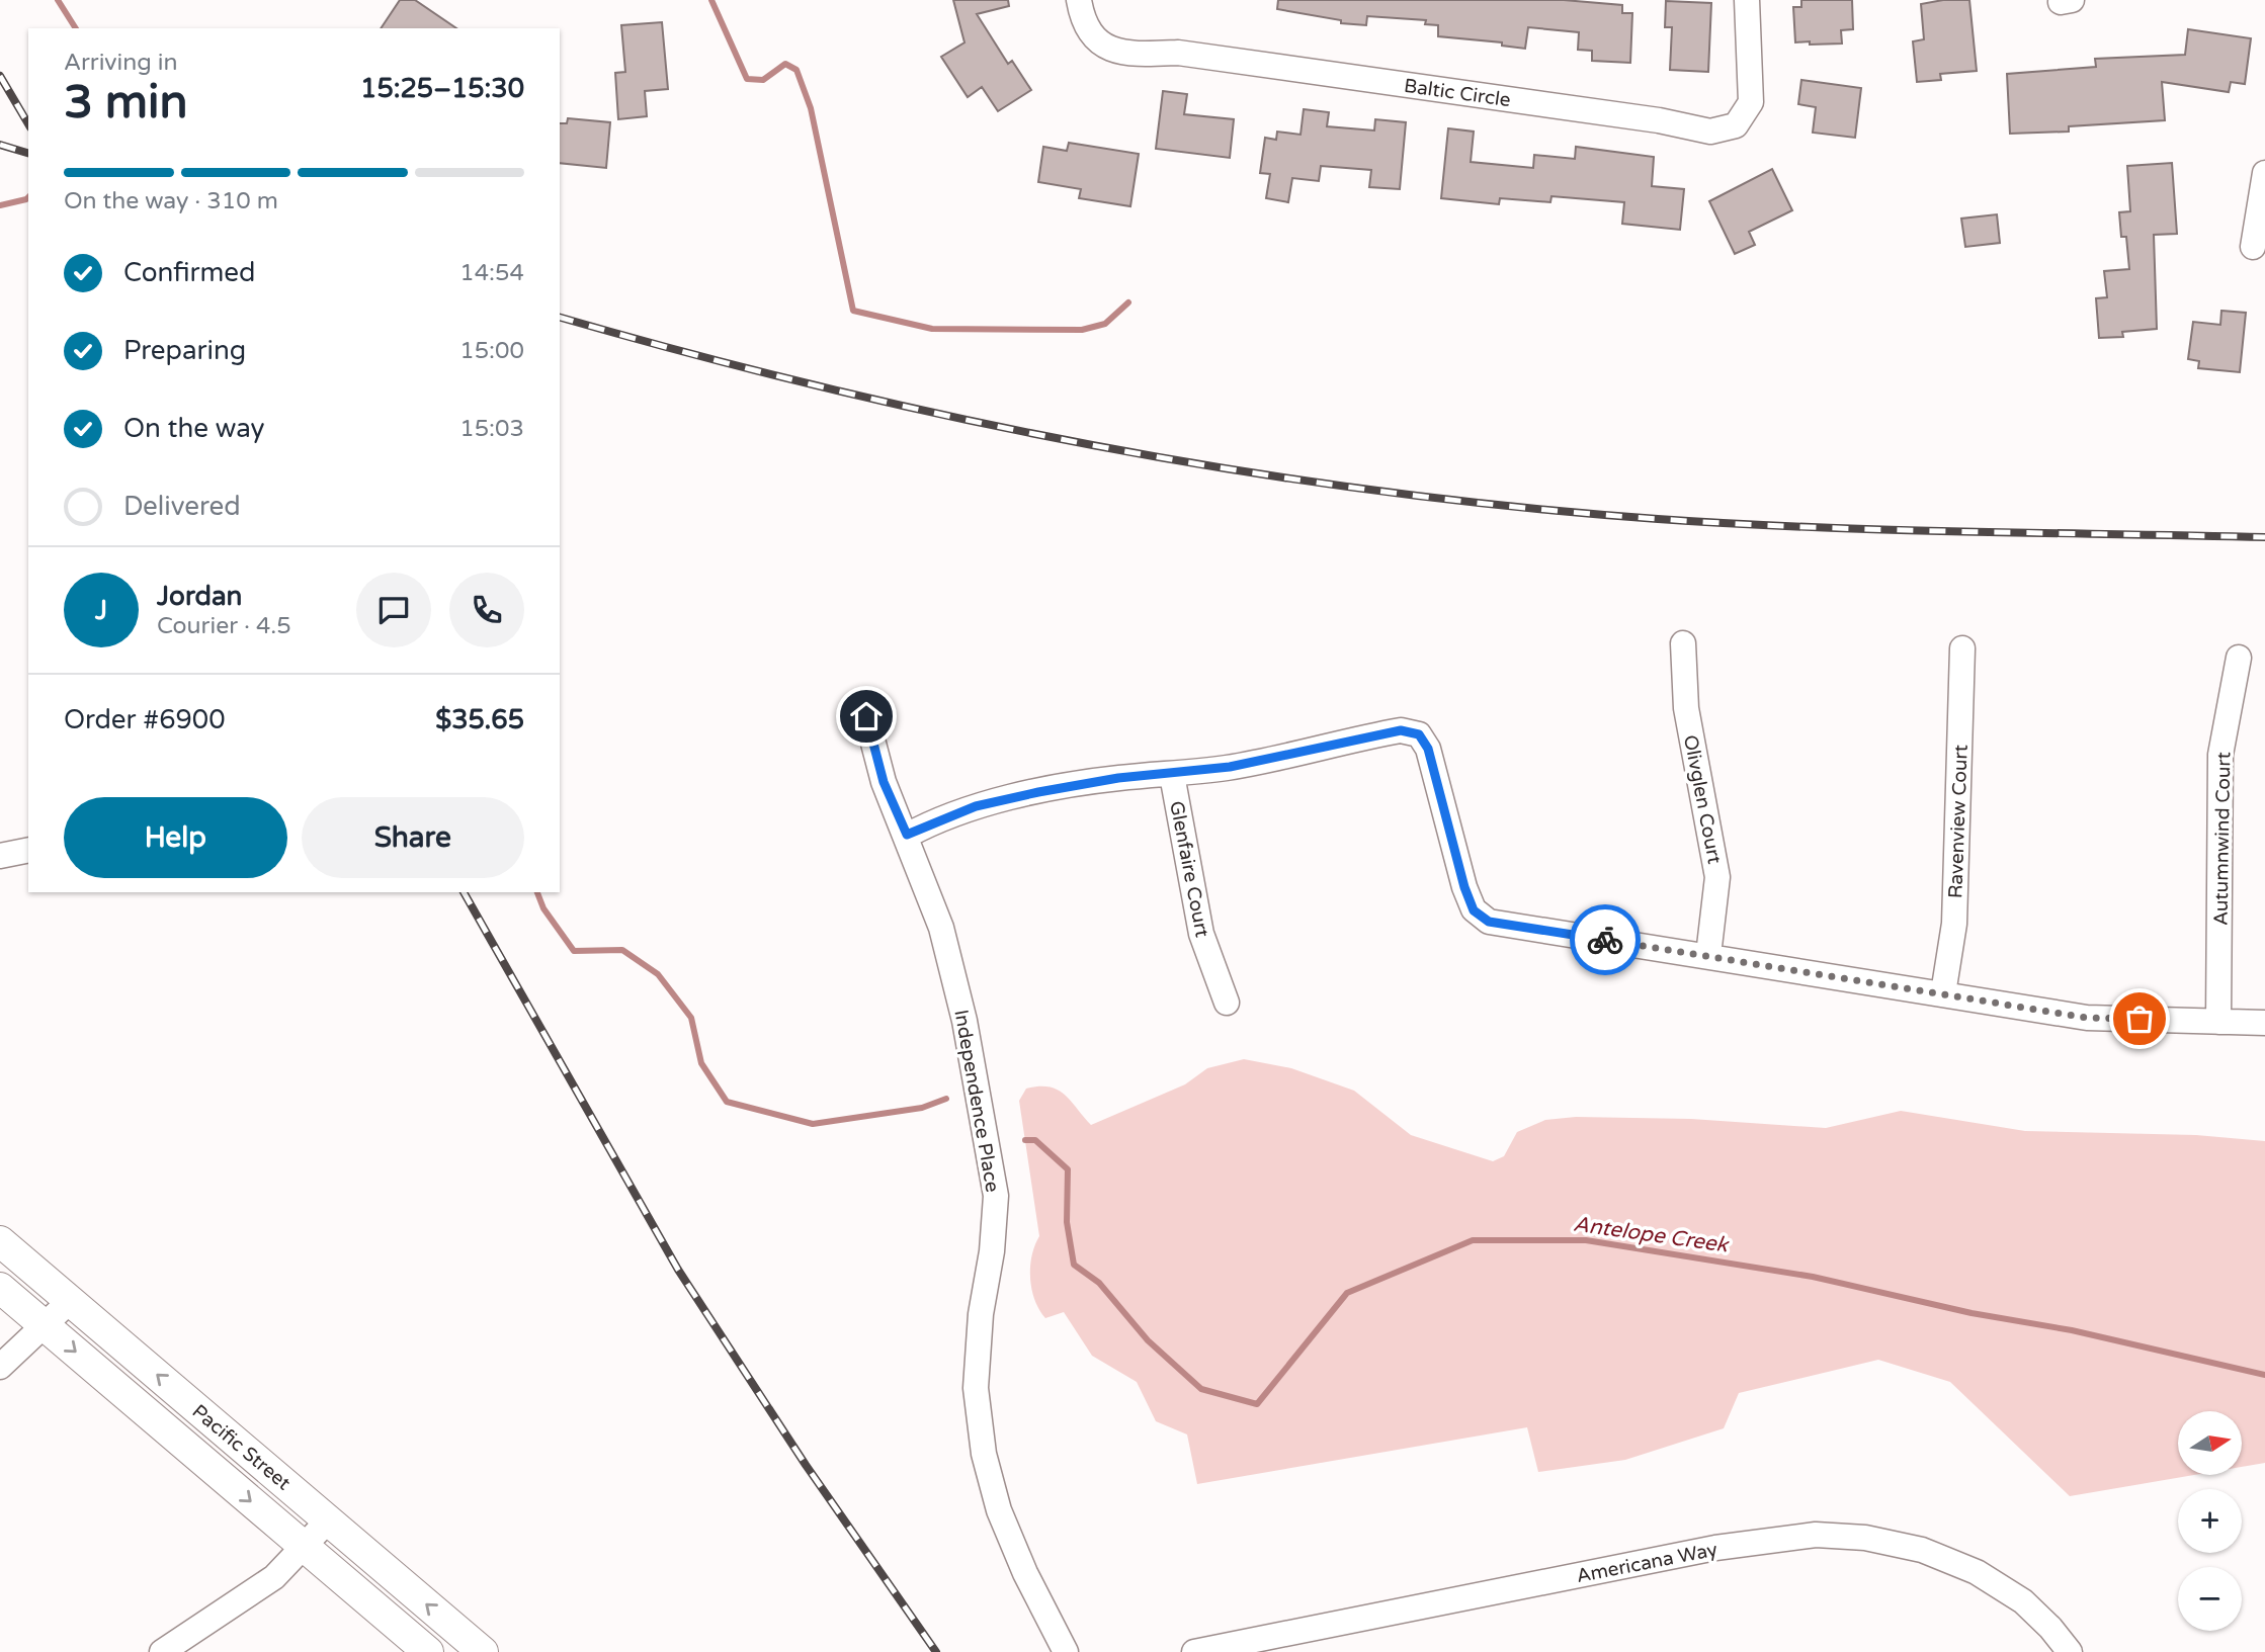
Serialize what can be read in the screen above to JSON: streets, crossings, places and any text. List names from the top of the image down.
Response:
{
  "streets": {
    "main road": ["Pacific Street"],
    "street": [
      "Baltic Circle",
      "Olivglen Court",
      "Ravenview Court",
      "Autumnwind Court",
      "Glenfaire Court",
      "Independence Place",
      "Americana Way"
    ]
  },
  "water": ["Antelope Creek"],
  "north": "right",
  "page": {
    "heading": ["3 min", "Arriving in", "15:25–15:30"],
    "panel": [
      "Jordan",
      "Courier · 4.5",
      "Order #6900",
      "$35.65"
    ],
    "bar": "On the way · 310 m",
    "list": [
      ["Confirmed", "14:54"],
      ["Preparing", "15:00"],
      ["On the way", "15:03"],
      "Delivered"
    ],
    "round": "J",
    "buttons": ["Help", "Share"],
    "map_buttons": ["+", "−"]
  }
}
